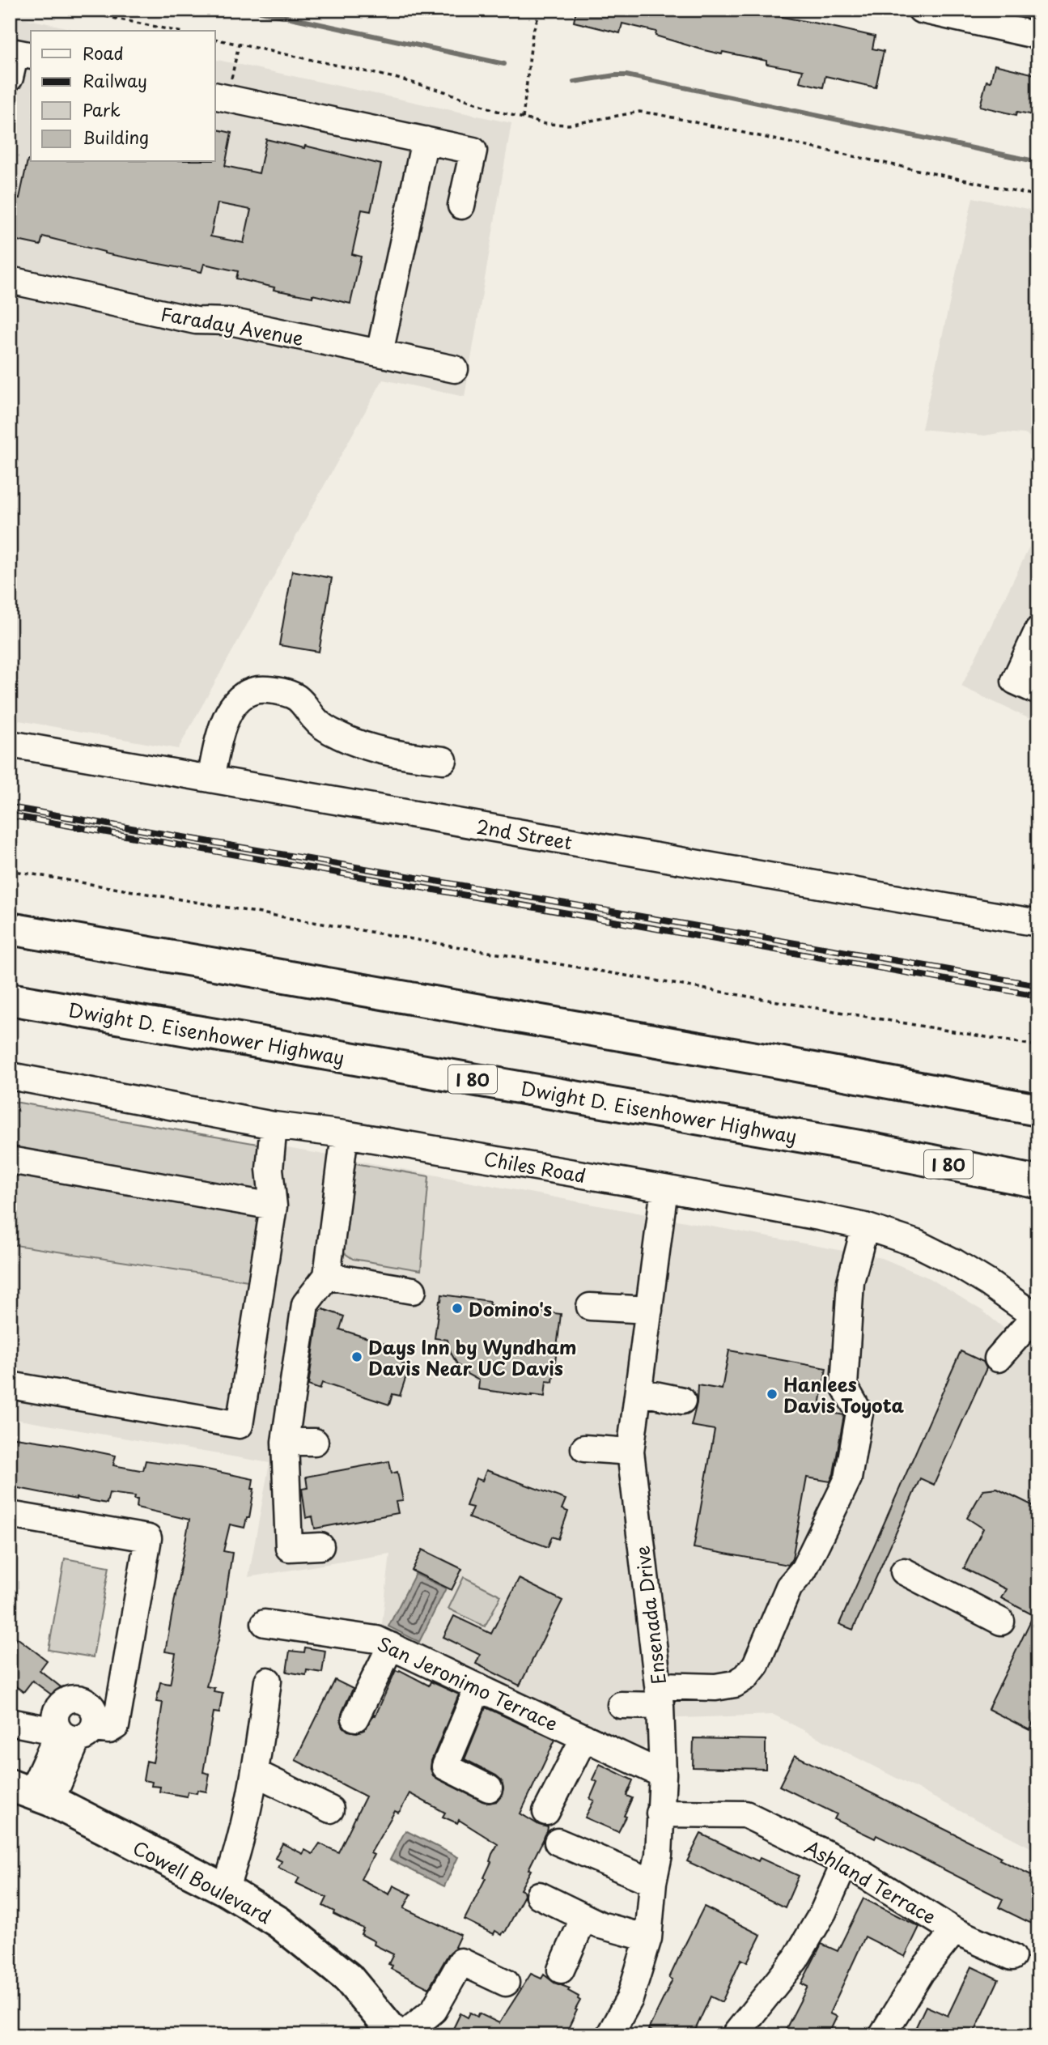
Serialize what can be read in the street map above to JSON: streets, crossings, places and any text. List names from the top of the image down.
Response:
{
  "streets": {
    "main road": ["Dwight D. Eisenhower Highway", "I 80", "Cowell Boulevard"],
    "street": [
      "Faraday Avenue",
      "2nd Street",
      "Chiles Road",
      "Ensenada Drive",
      "San Jeronimo Terrace",
      "Ashland Terrace"
    ]
  },
  "crossings": [
    ["Chiles Road", "Ensenada Drive"],
    ["Ensenada Drive", "San Jeronimo Terrace"],
    ["Ensenada Drive", "Ashland Terrace"]
  ],
  "places": ["Domino's", "Days Inn by Wyndham Davis Near UC Davis", "Hanlees Davis Toyota"],
  "legend": [
    "Road",
    "Railway",
    "Park",
    "Building"
  ]
}
